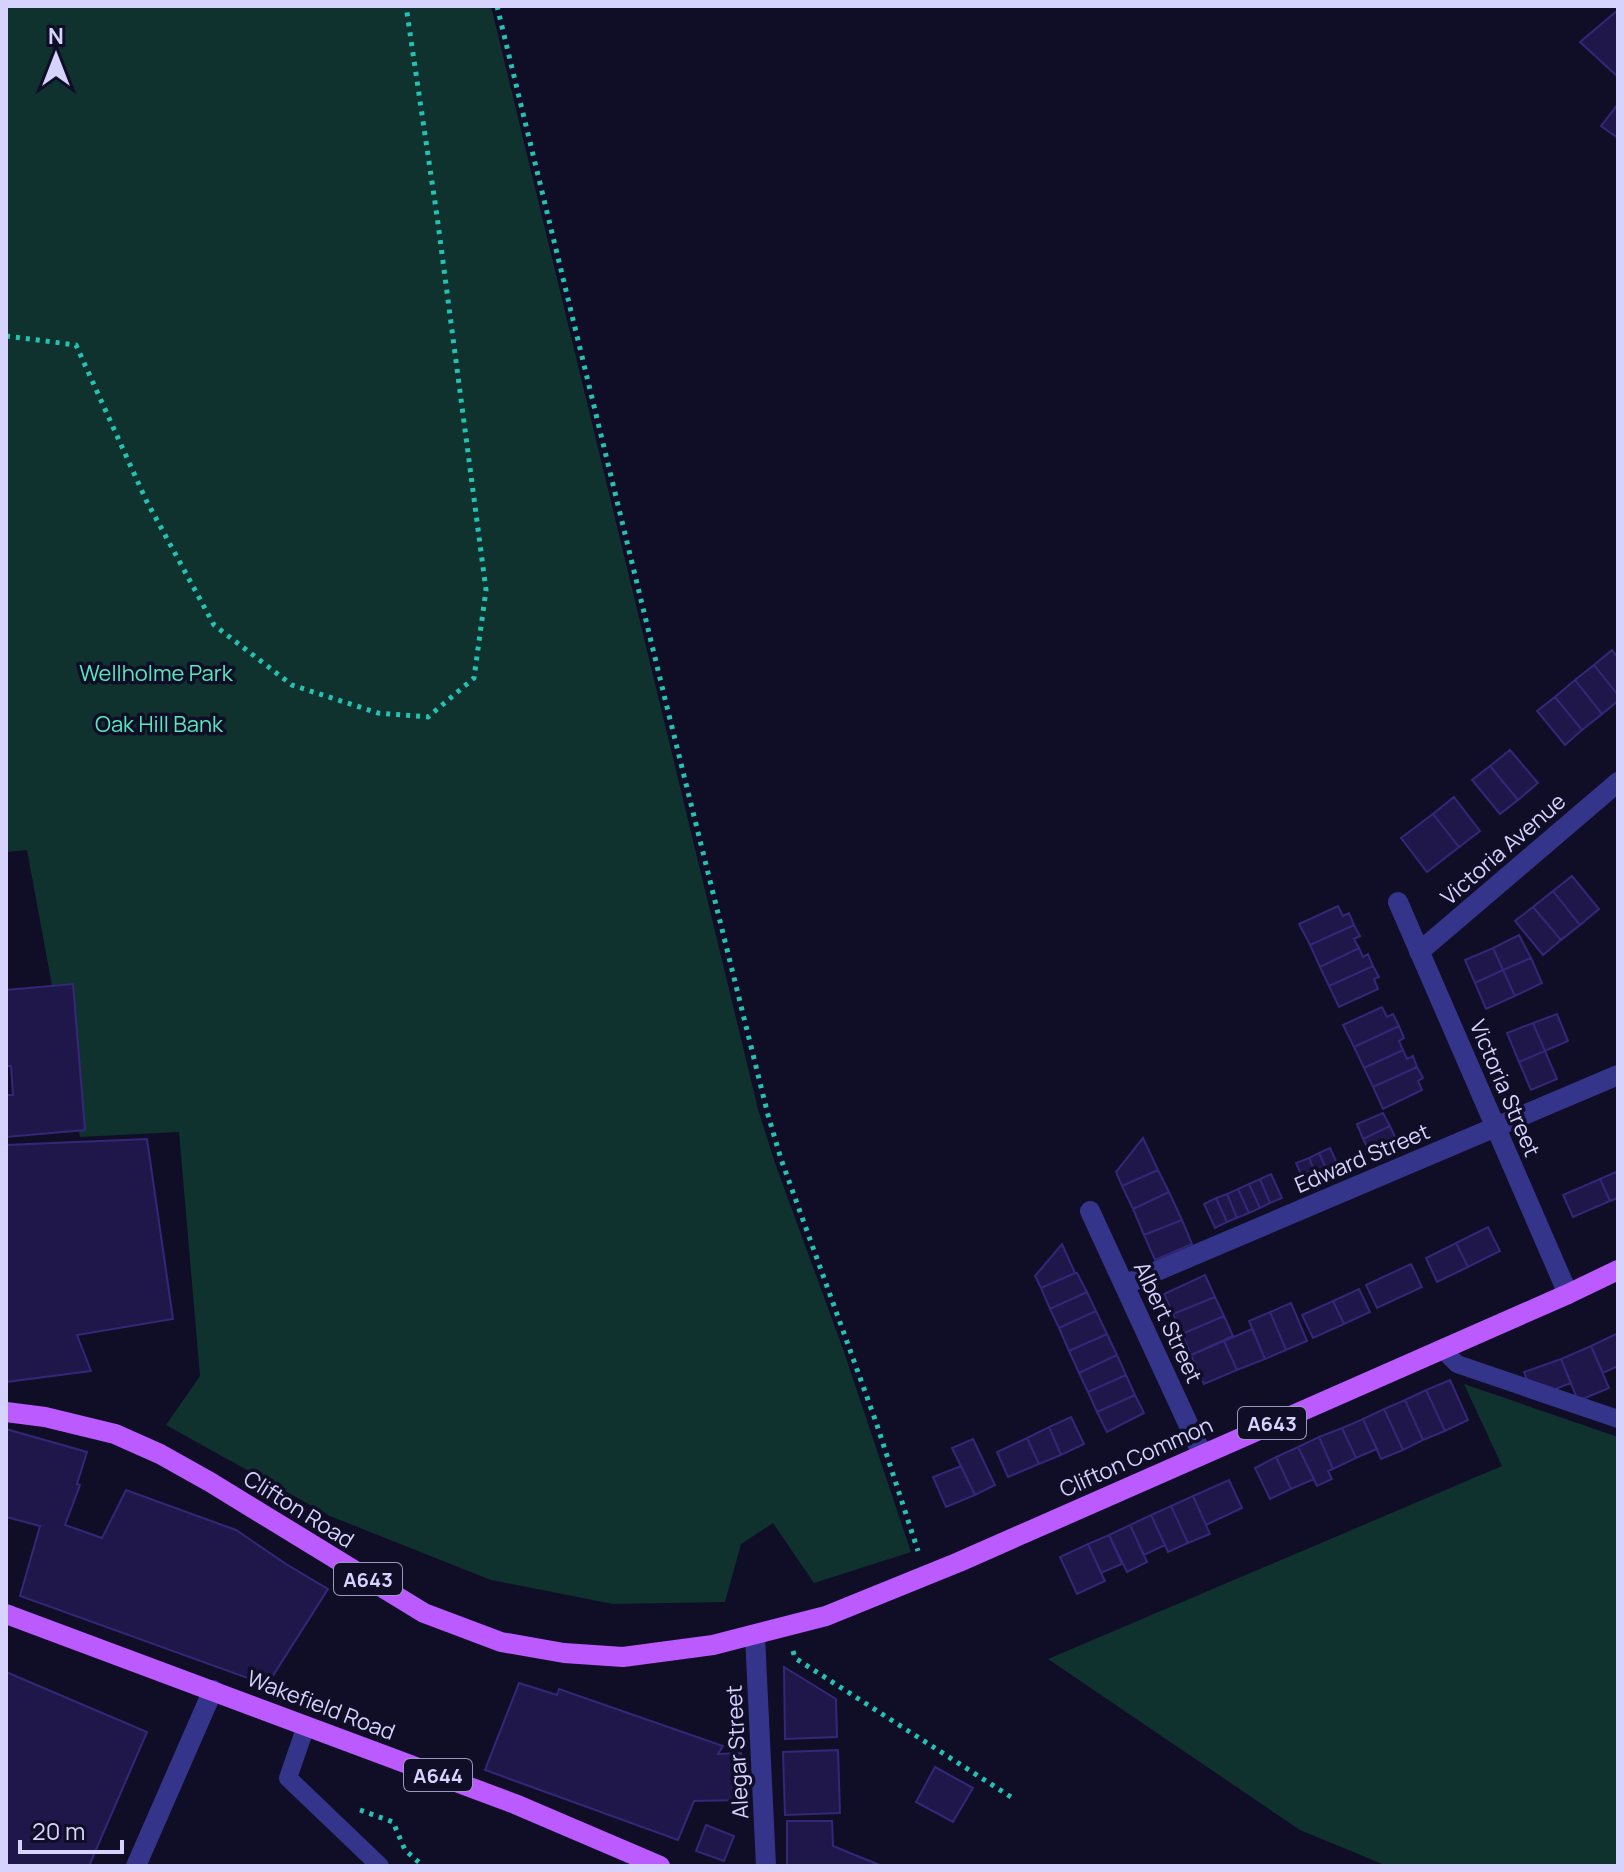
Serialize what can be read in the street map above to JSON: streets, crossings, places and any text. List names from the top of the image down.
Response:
{
  "streets": {
    "main road": [
      "A643",
      "Clifton Common",
      "Clifton Road",
      "Wakefield Road",
      "A644"
    ],
    "street": [
      "Victoria Avenue",
      "Victoria Street",
      "Edward Street",
      "Albert Street",
      "Alegar Street"
    ]
  },
  "crossings": [
    ["Victoria Avenue", "Victoria Street"],
    ["Victoria Street", "Edward Street"],
    ["Victoria Street", "Clifton Common"],
    ["Edward Street", "Albert Street"],
    ["Albert Street", "Clifton Common"],
    ["Clifton Common", "Clifton Road"],
    ["Clifton Common", "Alegar Street"],
    ["Clifton Road", "Alegar Street"]
  ],
  "parks": ["Wellholme Park", "Oak Hill Bank"],
  "scale_bar": "20 m",
  "north": "top"
}
